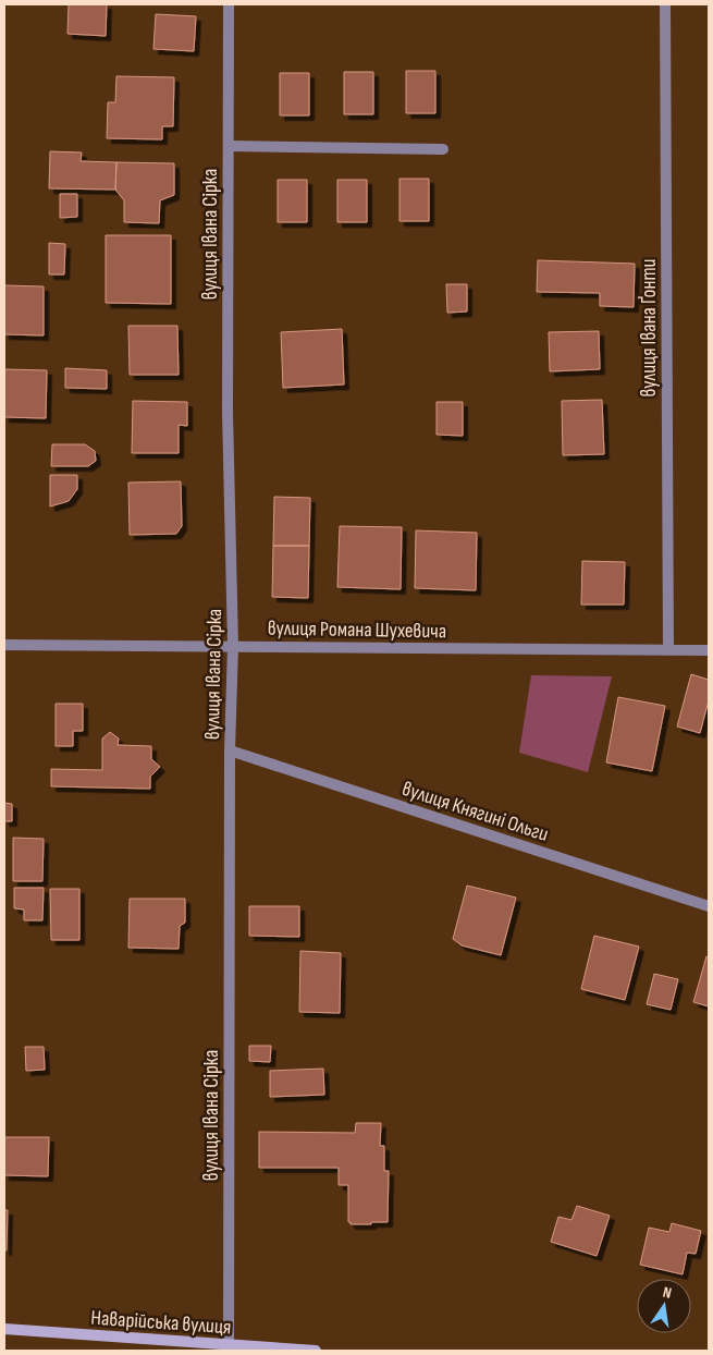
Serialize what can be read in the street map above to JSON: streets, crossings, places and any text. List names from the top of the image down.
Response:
{
  "streets": {
    "street": [
      "вулиця Івана Сірка",
      "вулиця Івана Ґонти",
      "вулиця Романа Шухевича",
      "вулиця Княгині Ольги",
      "Наварійська вулиця"
    ]
  },
  "crossings": [
    ["вулиця Івана Сірка", "вулиця Романа Шухевича"],
    ["вулиця Івана Сірка", "вулиця Княгині Ольги"],
    ["вулиця Івана Сірка", "Наварійська вулиця"],
    ["вулиця Івана Ґонти", "вулиця Романа Шухевича"]
  ],
  "north": "top"
}
